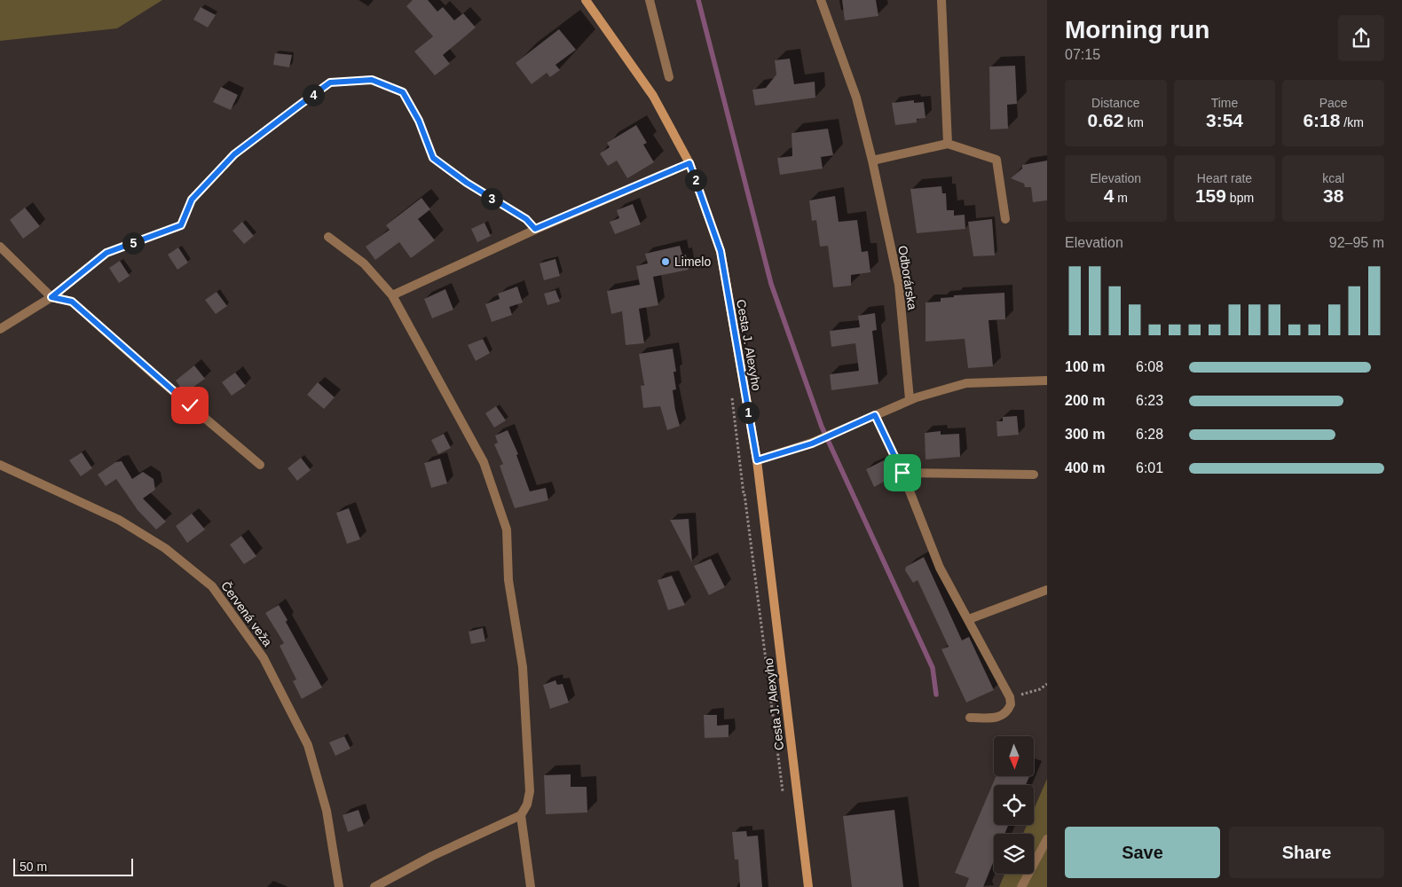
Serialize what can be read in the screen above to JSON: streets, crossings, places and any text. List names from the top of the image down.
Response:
{
  "streets": {
    "main road": ["Cesta J. Alexyho"],
    "lane": ["Odborárska", "Červená veža"]
  },
  "places": ["Limelo"],
  "scale_bar": "50 m",
  "north": "bottom",
  "page": {
    "heading": ["Morning run", "07:15"],
    "stats": [
      ["Distance", "0.62 km"],
      ["Time", "3:54"],
      ["Pace", "6:18 /km"],
      ["Elevation", "4 m"],
      ["Heart rate", "159 bpm"],
      ["kcal", "38"]
    ],
    "pins": [
      "4",
      "2",
      "3",
      "5",
      "1"
    ],
    "chart": ["Elevation", "92–95 m"],
    "list": [
      {
        "name": "100 m",
        "note": "6:08"
      },
      {
        "name": "200 m",
        "note": "6:23"
      },
      {
        "name": "300 m",
        "note": "6:28"
      },
      {
        "name": "400 m",
        "note": "6:01"
      }
    ],
    "buttons": ["Save", "Share"],
    "scale": "50 m"
  }
}
